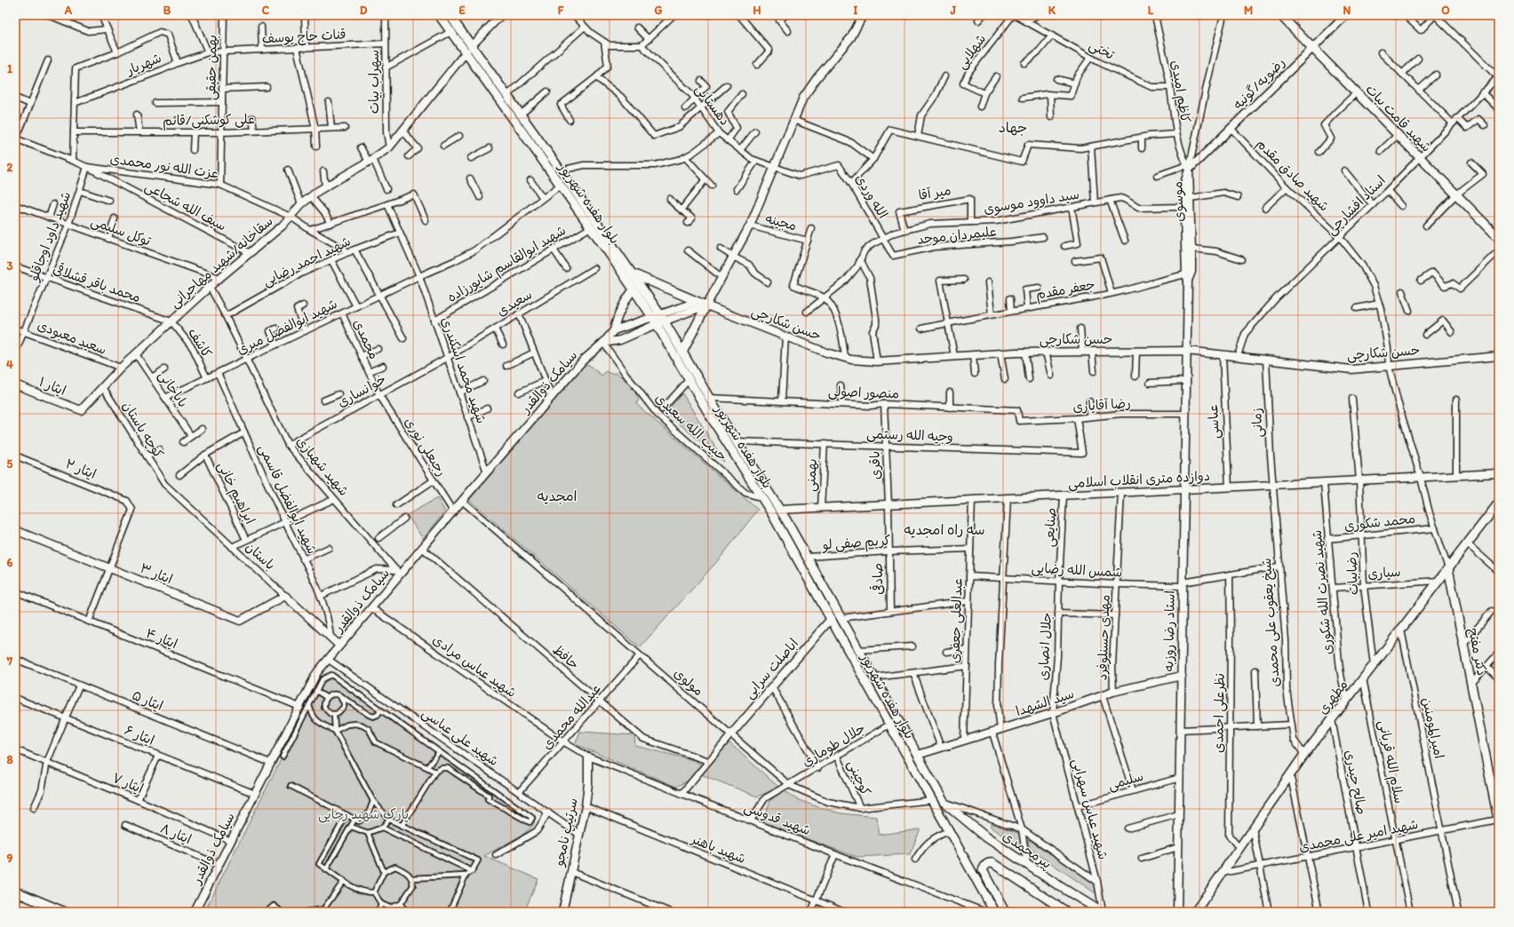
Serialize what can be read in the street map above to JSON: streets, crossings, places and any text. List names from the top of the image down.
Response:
{
  "streets": {
    "main road": [
      "شهید قامت بیات",
      "بلوار هفده شهریور",
      "دکتر مفتح",
      "مطهری",
      "پیرمحمدی"
    ],
    "street": [
      "قنات حاج یوسف",
      "تختی",
      "شهلایی",
      "شهریار",
      "بهمن حقیقی",
      "سهراب بیات",
      "رضویه/گونیه",
      "کاظم امیدی",
      "دهستانی",
      "علی کوشکنی/قائم",
      "عزت الله نور محمدی",
      "شهید صادق مقدم",
      "میر آقا",
      "الله وردی",
      "سید داوود موسوی",
      "موسوی",
      "استاد افشارچی",
      "سیف الله شجاعی",
      "مجینه",
      "توکل سلیمی",
      "علیمردان موحد",
      "شهید داود اوجاقلو",
      "شهید احمد رضایی",
      "سقاخانه/شهید مهاجرانی",
      "شهید ابوالقاسم شاپورزاده",
      "محمد باقر قشلاقی",
      "جعفر مقدم",
      "سعیدی",
      "حسن شکارچی",
      "شهید ابوالفضل میری",
      "سعید معبودی",
      "محمدی",
      "کاشف",
      "شهید محمد اسکندری",
      "سیامک ذوالقدر",
      "ایثار ۱",
      "باباخانی",
      "خوانساری",
      "منصور اصولی",
      "رضا آقایاری",
      "عباسی",
      "زمانی",
      "حبیب الله سعیدی",
      "کوچه باستان",
      "وجیه الله رستمی",
      "رجبعلی نوری",
      "باقری",
      "شهید شهبازی",
      "ایثار ۲",
      "بهمنی",
      "دوازده متری انقلاب اسلامی",
      "ابراهیم خانی",
      "شهید ابوالفضل قاسمی",
      "محمد شکوری",
      "صنایعی",
      "کریم صفی لو",
      "باستان",
      "شمس الله رضایی",
      "سیاری",
      "ایثار ۳",
      "رضابیات",
      "صادقی",
      "شهید نصرت الله شکوری",
      "عبدالعلی جعفری",
      "شیخ یعقوب علی محمدی",
      "استاد رضا روزبه",
      "مهدی حسنلوفرد",
      "ایثار ۴",
      "جلال انصاری",
      "حافظ",
      "شهید عباس مرادی",
      "اباصلت سرابی",
      "مولوی",
      "ایثار ۵",
      "سید الشهدا",
      "نظرعلی احمدی",
      "عبدالله محمدی",
      "امیرالمومنین",
      "ایثار ۶",
      "شهید علی عباسی",
      "جلال طوماری",
      "سلام الله قربانی",
      "کوچینی",
      "سلیمی",
      "صالح حیدری",
      "ایثار ۷",
      "شهید عباس سهرابی",
      "شهید قدوسی",
      "سرتیپ نامجو",
      "ایثار ۸",
      "شهید امیر علی محمدی",
      "شهید باهنر"
    ]
  },
  "crossings": [
    ["قنات حاج یوسف", "شهریار"],
    ["قنات حاج یوسف", "بهمن حقیقی"],
    ["قنات حاج یوسف", "سهراب بیات"],
    ["تختی", "شهلایی"],
    ["تختی", "کاظم امیدی"],
    ["شهریار", "بهمن حقیقی"],
    ["بهمن حقیقی", "علی کوشکنی/قائم"],
    ["بهمن حقیقی", "عزت الله نور محمدی"],
    ["سهراب بیات", "سقاخانه/شهید مهاجرانی"],
    ["رضویه/گونیه", "کاظم امیدی"],
    ["رضویه/گونیه", "شهید قامت بیات"],
    ["رضویه/گونیه", "شهید صادق مقدم"],
    ["رضویه/گونیه", "موسوی"],
    ["کاظم امیدی", "موسوی"],
    ["دهستانی", "الله وردی"],
    ["شهید قامت بیات", "استاد افشارچی"],
    ["عزت الله نور محمدی", "سیف الله شجاعی"],
    ["عزت الله نور محمدی", "شهید داود اوجاقلو"],
    ["عزت الله نور محمدی", "شهید احمد رضایی"],
    ["عزت الله نور محمدی", "سقاخانه/شهید مهاجرانی"],
    ["شهید صادق مقدم", "استاد افشارچی"],
    ["شهید صادق مقدم", "حسن شکارچی"],
    ["شهید صادق مقدم", "دوازده متری انقلاب اسلامی"],
    ["شهید صادق مقدم", "محمد شکوری"],
    ["شهید صادق مقدم", "دکتر مفتح"],
    ["شهید صادق مقدم", "مطهری"],
    ["میر آقا", "سید داوود موسوی"],
    ["الله وردی", "سید داوود موسوی"],
    ["الله وردی", "علیمردان موحد"],
    ["سید داوود موسوی", "موسوی"],
    ["سید داوود موسوی", "علیمردان موحد"],
    ["موسوی", "جعفر مقدم"],
    ["موسوی", "حسن شکارچی"],
    ["موسوی", "استاد رضا روزبه"],
    ["بلوار هفده شهریور", "سقاخانه/شهید مهاجرانی"],
    ["بلوار هفده شهریور", "شهید ابوالقاسم شاپورزاده"],
    ["بلوار هفده شهریور", "شهید ابوالفضل میری"],
    ["بلوار هفده شهریور", "منصور اصولی"],
    ["بلوار هفده شهریور", "حبیب الله سعیدی"],
    ["بلوار هفده شهریور", "وجیه الله رستمی"],
    ["بلوار هفده شهریور", "دوازده متری انقلاب اسلامی"],
    ["بلوار هفده شهریور", "کریم صفی لو"],
    ["بلوار هفده شهریور", "اباصلت سرابی"],
    ["بلوار هفده شهریور", "مولوی"],
    ["بلوار هفده شهریور", "سید الشهدا"],
    ["بلوار هفده شهریور", "جلال طوماری"],
    ["بلوار هفده شهریور", "پیرمحمدی"],
    ["استاد افشارچی", "حسن شکارچی"],
    ["سیف الله شجاعی", "شهید داود اوجاقلو"],
    ["سیف الله شجاعی", "سقاخانه/شهید مهاجرانی"],
    ["توکل سلیمی", "شهید داود اوجاقلو"],
    ["توکل سلیمی", "سقاخانه/شهید مهاجرانی"],
    ["شهید داود اوجاقلو", "محمد باقر قشلاقی"],
    ["شهید داود اوجاقلو", "سعید معبودی"],
    ["شهید احمد رضایی", "شهید محمد اسکندری"],
    ["شهید احمد رضایی", "شهید شهبازی"],
    ["سقاخانه/شهید مهاجرانی", "محمد باقر قشلاقی"],
    ["سقاخانه/شهید مهاجرانی", "سعید معبودی"],
    ["سقاخانه/شهید مهاجرانی", "کاشف"],
    ["سقاخانه/شهید مهاجرانی", "ایثار ۱"],
    ["سقاخانه/شهید مهاجرانی", "باباخانی"],
    ["سقاخانه/شهید مهاجرانی", "کوچه باستان"],
    ["سقاخانه/شهید مهاجرانی", "شهید شهبازی"],
    ["شهید ابوالقاسم شاپورزاده", "شهید محمد اسکندری"],
    ["محمد باقر قشلاقی", "کاشف"],
    ["سعیدی", "شهید محمد اسکندری"],
    ["سعیدی", "خوانساری"],
    ["حسن شکارچی", "عباسی"],
    ["حسن شکارچی", "زمانی"],
    ["حسن شکارچی", "استاد رضا روزبه"],
    ["شهید ابوالفضل میری", "محمدی"],
    ["شهید ابوالفضل میری", "کاشف"],
    ["شهید ابوالفضل میری", "شهید محمد اسکندری"],
    ["شهید ابوالفضل میری", "باباخانی"],
    ["شهید ابوالفضل میری", "شهید شهبازی"],
    ["شهید ابوالفضل میری", "شهید ابوالفضل قاسمی"],
    ["محمدی", "خوانساری"],
    ["محمدی", "رجبعلی نوری"],
    ["شهید محمد اسکندری", "سیامک ذوالقدر"],
    ["شهید محمد اسکندری", "خوانساری"],
    ["سیامک ذوالقدر", "حبیب الله سعیدی"],
    ["سیامک ذوالقدر", "رجبعلی نوری"],
    ["سیامک ذوالقدر", "شهید شهبازی"],
    ["سیامک ذوالقدر", "باستان"],
    ["سیامک ذوالقدر", "ایثار ۴"],
    ["سیامک ذوالقدر", "حافظ"],
    ["سیامک ذوالقدر", "شهید عباس مرادی"],
    ["سیامک ذوالقدر", "مولوی"],
    ["سیامک ذوالقدر", "ایثار ۵"],
    ["سیامک ذوالقدر", "ایثار ۶"],
    ["سیامک ذوالقدر", "شهید علی عباسی"],
    ["سیامک ذوالقدر", "ایثار ۷"],
    ["سیامک ذوالقدر", "ایثار ۸"],
    ["خوانساری", "رجبعلی نوری"],
    ["خوانساری", "شهید شهبازی"],
    ["منصور اصولی", "رضا آقایاری"],
    ["منصور اصولی", "باقری"],
    ["رضا آقایاری", "وجیه الله رستمی"],
    ["رضا آقایاری", "استاد رضا روزبه"],
    ["عباسی", "دوازده متری انقلاب اسلامی"],
    ["زمانی", "دوازده متری انقلاب اسلامی"],
    ["زمانی", "شیخ یعقوب علی محمدی"],
    ["کوچه باستان", "باستان"],
    ["وجیه الله رستمی", "باقری"],
    ["وجیه الله رستمی", "بهمنی"],
    ["باقری", "دوازده متری انقلاب اسلامی"],
    ["باقری", "صادقی"],
    ["ایثار ۲", "ایثار ۳"],
    ["بهمنی", "دوازده متری انقلاب اسلامی"],
    ["دوازده متری انقلاب اسلامی", "صنایعی"],
    ["دوازده متری انقلاب اسلامی", "رضابیات"],
    ["دوازده متری انقلاب اسلامی", "صادقی"],
    ["دوازده متری انقلاب اسلامی", "شهید نصرت الله شکوری"],
    ["دوازده متری انقلاب اسلامی", "عبدالعلی جعفری"],
    ["دوازده متری انقلاب اسلامی", "شیخ یعقوب علی محمدی"],
    ["دوازده متری انقلاب اسلامی", "استاد رضا روزبه"],
    ["دوازده متری انقلاب اسلامی", "مهدی حسنلوفرد"],
    ["شهید ابوالفضل قاسمی", "باستان"],
    ["محمد شکوری", "رضابیات"],
    ["محمد شکوری", "شهید نصرت الله شکوری"],
    ["صنایعی", "شمس الله رضایی"],
    ["صنایعی", "جلال انصاری"],
    ["کریم صفی لو", "صادقی"],
    ["کریم صفی لو", "عبدالعلی جعفری"],
    ["باستان", "ایثار ۳"],
    ["شمس الله رضایی", "عبدالعلی جعفری"],
    ["شمس الله رضایی", "شیخ یعقوب علی محمدی"],
    ["شمس الله رضایی", "استاد رضا روزبه"],
    ["شمس الله رضایی", "مهدی حسنلوفرد"],
    ["شمس الله رضایی", "جلال انصاری"],
    ["شمس الله رضایی", "نظرعلی احمدی"],
    ["سیاری", "رضابیات"],
    ["سیاری", "شهید نصرت الله شکوری"],
    ["سیاری", "مطهری"],
    ["رضابیات", "مطهری"],
    ["شهید نصرت الله شکوری", "مطهری"],
    ["عبدالعلی جعفری", "سید الشهدا"],
    ["شیخ یعقوب علی محمدی", "مطهری"],
    ["استاد رضا روزبه", "سید الشهدا"],
    ["استاد رضا روزبه", "سلیمی"],
    ["مهدی حسنلوفرد", "سید الشهدا"],
    ["جلال انصاری", "سید الشهدا"],
    ["جلال انصاری", "شهید عباس سهرابی"],
    ["دکتر مفتح", "مطهری"],
    ["دکتر مفتح", "شهید امیر علی محمدی"],
    ["حافظ", "عبدالله محمدی"],
    ["شهید عباس مرادی", "عبدالله محمدی"],
    ["شهید عباس مرادی", "شهید قدوسی"],
    ["اباصلت سرابی", "مولوی"],
    ["مولوی", "عبدالله محمدی"],
    ["مولوی", "جلال طوماری"],
    ["مولوی", "کوچینی"],
    ["مطهری", "نظرعلی احمدی"],
    ["مطهری", "امیرالمومنین"],
    ["مطهری", "سلام الله قربانی"],
    ["مطهری", "صالح حیدری"],
    ["مطهری", "شهید امیر علی محمدی"],
    ["سید الشهدا", "شهید عباس سهرابی"],
    ["عبدالله محمدی", "شهید علی عباسی"],
    ["عبدالله محمدی", "شهید قدوسی"],
    ["امیرالمومنین", "شهید امیر علی محمدی"],
    ["شهید علی عباسی", "سرتیپ نامجو"],
    ["جلال طوماری", "کوچینی"],
    ["جلال طوماری", "شهید قدوسی"],
    ["سلام الله قربانی", "شهید امیر علی محمدی"],
    ["سلیمی", "شهید عباس سهرابی"],
    ["صالح حیدری", "شهید امیر علی محمدی"],
    ["شهید عباس سهرابی", "پیرمحمدی"],
    ["شهید قدوسی", "سرتیپ نامجو"],
    ["سرتیپ نامجو", "شهید باهنر"]
  ],
  "districts": ["جهاد", "امجدیه", "سه راه امجدیه"],
  "parks": ["پارک شهید رجایی"],
  "grid": {
    "columns": [
      "A",
      "B",
      "C",
      "D",
      "E",
      "F",
      "G",
      "H",
      "I",
      "J",
      "K",
      "L",
      "M",
      "N",
      "O"
    ],
    "rows": [
      "1",
      "2",
      "3",
      "4",
      "5",
      "6",
      "7",
      "8",
      "9"
    ]
  }
}
